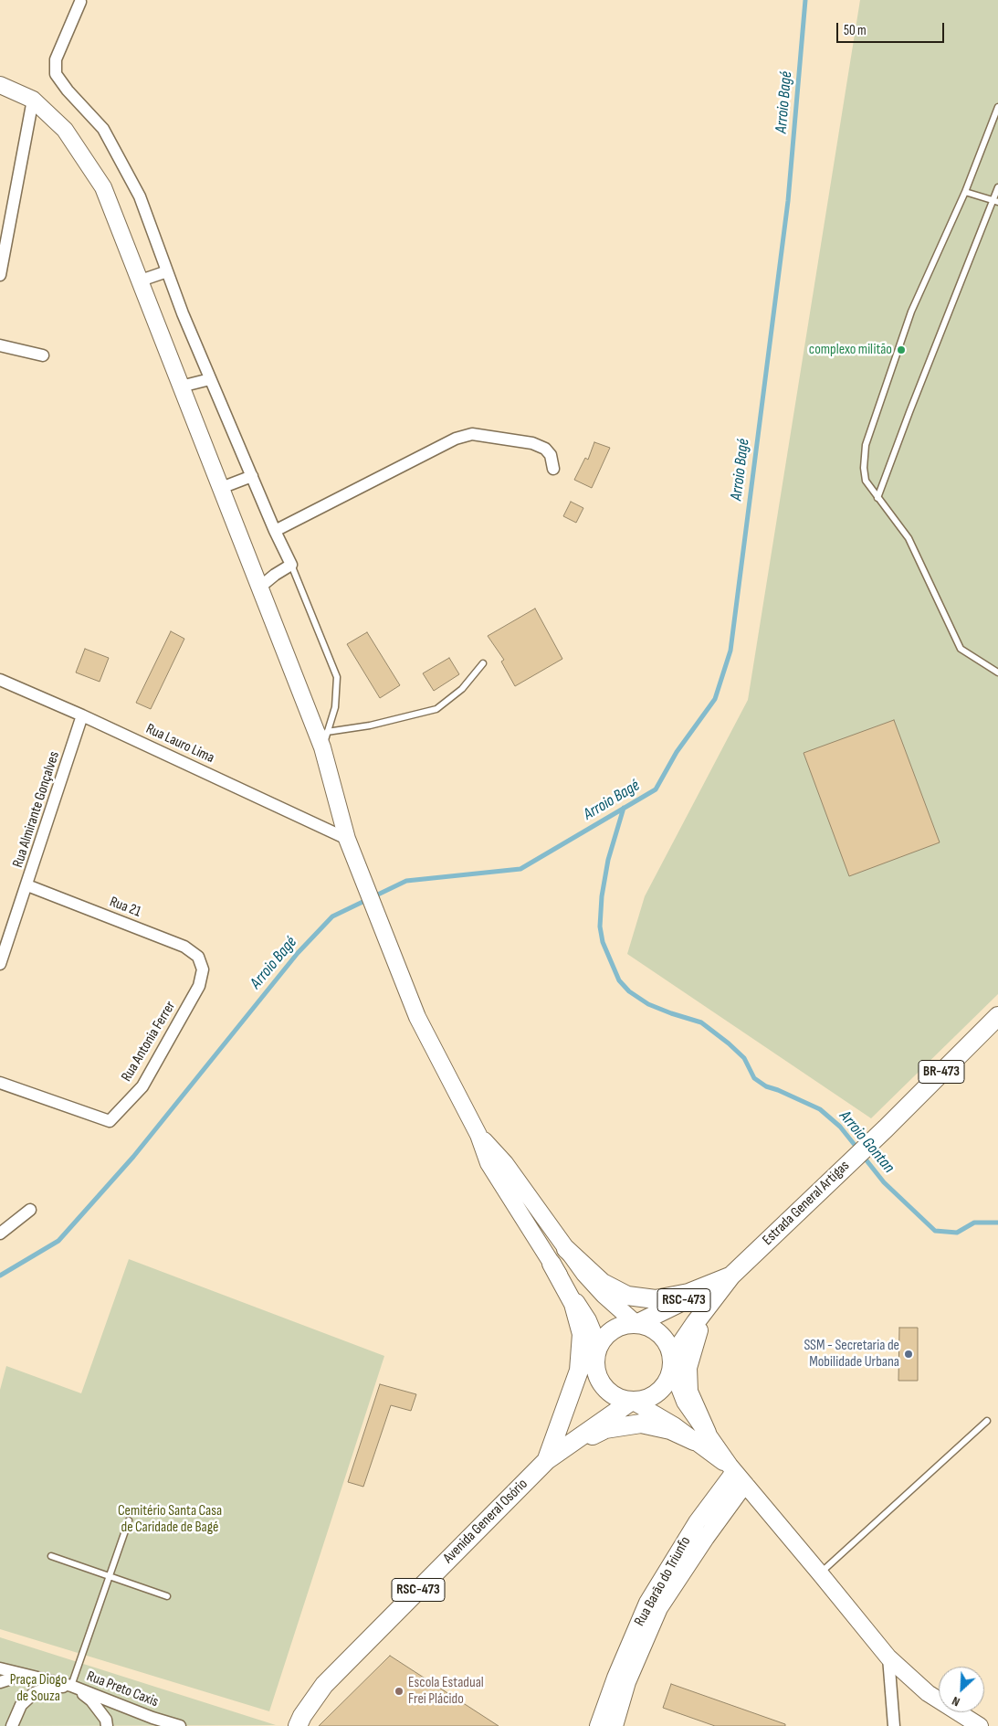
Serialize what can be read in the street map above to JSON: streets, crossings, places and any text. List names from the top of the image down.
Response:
{
  "streets": {
    "main road": [
      "BR-473",
      "Estrada General Artigas",
      "RSC-473",
      "Avenida General Osório",
      "Rua Barão do Triunfo"
    ],
    "street": [
      "Rua Lauro Lima",
      "Rua Almirante Gonçalves",
      "Rua 21",
      "Rua Antonia Ferrer",
      "Rua Preto Caxis"
    ]
  },
  "crossings": [
    ["Rua Lauro Lima", "Rua Almirante Gonçalves"],
    ["Rua Almirante Gonçalves", "Rua 21"],
    ["Rua 21", "Rua Antonia Ferrer"],
    ["Estrada General Artigas", "RSC-473"],
    ["RSC-473", "Avenida General Osório"]
  ],
  "water": ["Arroio Bagé", "Arroio Gontan"],
  "parks": ["Cemitério Santa Casa de Caridade de Bagé", "Praça Diogo de Souza"],
  "places": ["complexo militão", "SSM - Secretaria de Mobilidade Urbana", "Escola Estadual Frei Plácido"],
  "scale_bar": "50 m",
  "north": "bottom left"
}
